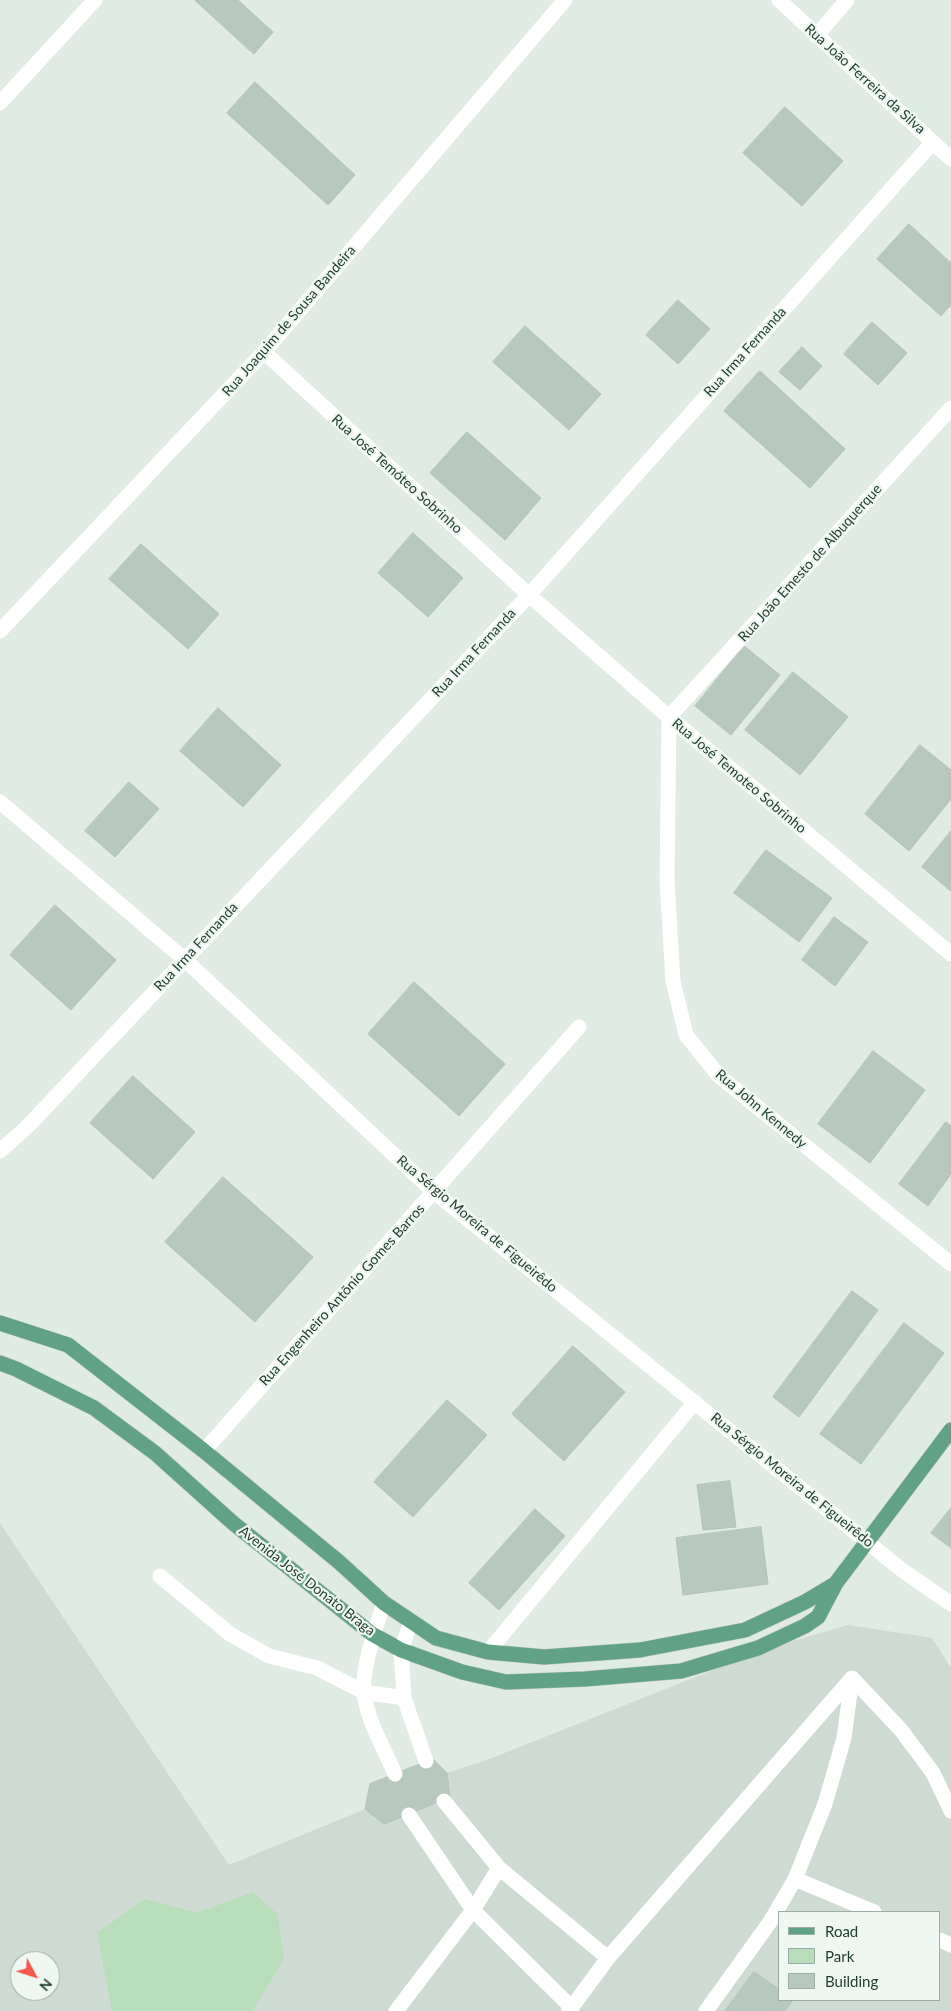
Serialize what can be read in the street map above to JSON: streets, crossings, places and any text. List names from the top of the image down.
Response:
{
  "streets": {
    "main road": ["Avenida José Donato Braga"],
    "street": [
      "Rua João Ferreira da Silva",
      "Rua Joaquim de Sousa Bandeira",
      "Rua Irma Fernanda",
      "Rua José Temóteo Sobrinho",
      "Rua João Emesto de Albuquerque",
      "Rua José Temoteo Sobrinho",
      "Rua John Kennedy",
      "Rua Sérgio Moreira de Figueirêdo",
      "Rua Engenheiro Antõnio Gomes Barros"
    ]
  },
  "crossings": [
    ["Rua João Ferreira da Silva", "Rua Irma Fernanda"],
    ["Rua Joaquim de Sousa Bandeira", "Rua José Temóteo Sobrinho"],
    ["Rua Irma Fernanda", "Rua José Temóteo Sobrinho"],
    ["Rua Irma Fernanda", "Rua José Temoteo Sobrinho"],
    ["Rua Irma Fernanda", "Rua Sérgio Moreira de Figueirêdo"],
    ["Rua José Temóteo Sobrinho", "Rua José Temoteo Sobrinho"],
    ["Rua João Emesto de Albuquerque", "Rua José Temoteo Sobrinho"],
    ["Rua João Emesto de Albuquerque", "Rua John Kennedy"],
    ["Rua José Temoteo Sobrinho", "Rua John Kennedy"],
    ["Rua Sérgio Moreira de Figueirêdo", "Rua Engenheiro Antõnio Gomes Barros"],
    ["Rua Sérgio Moreira de Figueirêdo", "Avenida José Donato Braga"],
    ["Rua Engenheiro Antõnio Gomes Barros", "Avenida José Donato Braga"]
  ],
  "legend": ["Road", "Park", "Building"],
  "north": "bottom right"
}
